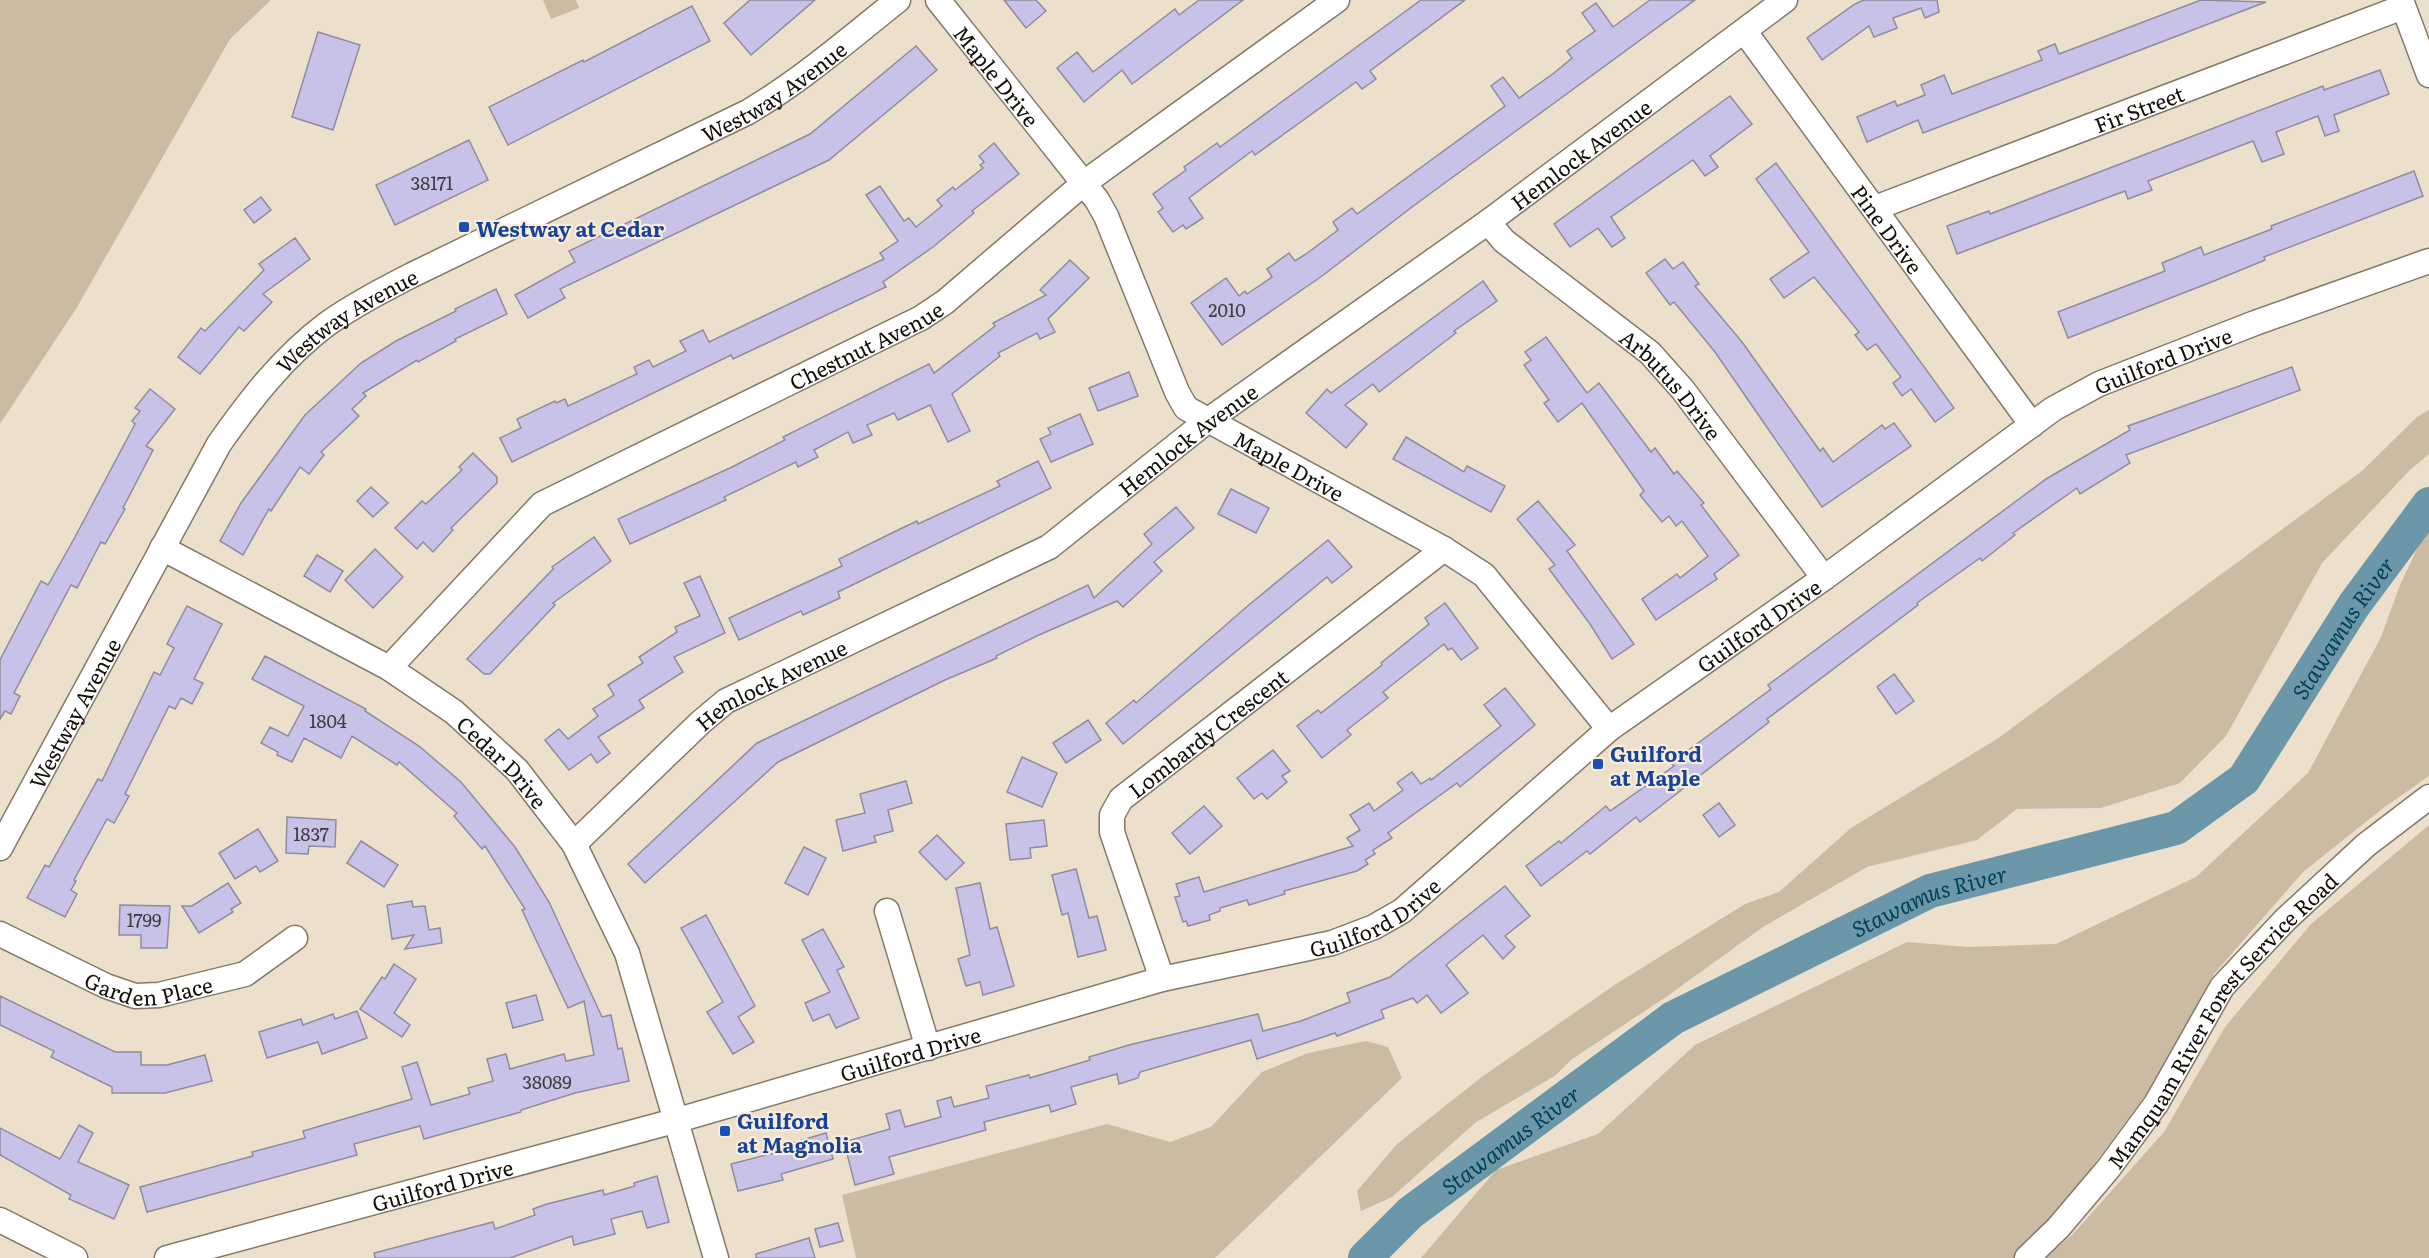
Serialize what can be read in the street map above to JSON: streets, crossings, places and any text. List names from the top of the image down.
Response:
{
  "streets": {
    "street": [
      "Maple Drive",
      "Westway Avenue",
      "Fir Street",
      "Hemlock Avenue",
      "Pine Drive",
      "Chestnut Avenue",
      "Guilford Drive",
      "Arbutus Drive",
      "Lombardy Crescent",
      "Cedar Drive",
      "Garden Place",
      "Mamquam River Forest Service Road"
    ]
  },
  "crossings": [
    ["Maple Drive", "Hemlock Avenue"],
    ["Maple Drive", "Chestnut Avenue"],
    ["Maple Drive", "Guilford Drive"],
    ["Maple Drive", "Lombardy Crescent"],
    ["Westway Avenue", "Cedar Drive"],
    ["Fir Street", "Pine Drive"],
    ["Hemlock Avenue", "Pine Drive"],
    ["Hemlock Avenue", "Arbutus Drive"],
    ["Hemlock Avenue", "Cedar Drive"],
    ["Pine Drive", "Guilford Drive"],
    ["Chestnut Avenue", "Cedar Drive"],
    ["Guilford Drive", "Arbutus Drive"],
    ["Guilford Drive", "Lombardy Crescent"],
    ["Guilford Drive", "Cedar Drive"]
  ],
  "water": ["Stawamus River"],
  "places": {
    "transit": ["Westway at Cedar", "Guilford at Maple", "Guilford at Magnolia"]
  },
  "house_numbers": [
    "38171",
    "2010",
    "1804",
    "1837",
    "1799",
    "38089"
  ]
}
